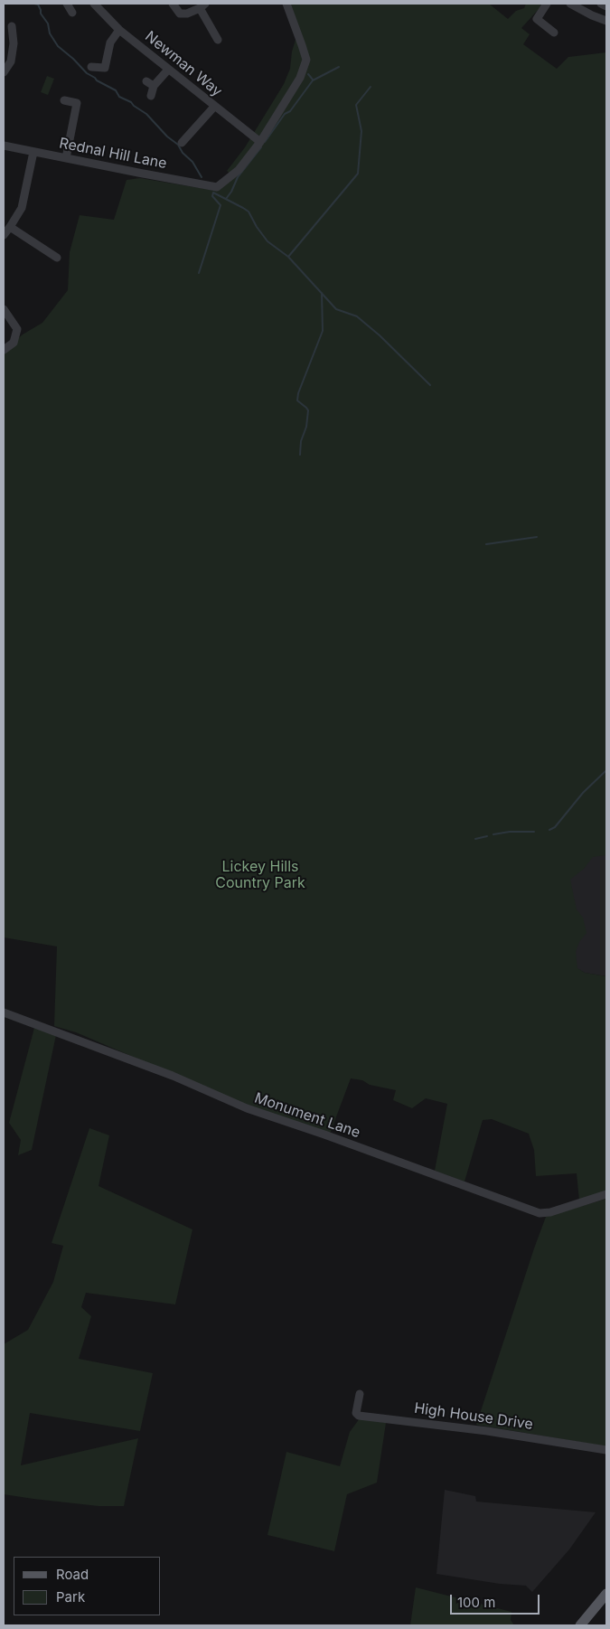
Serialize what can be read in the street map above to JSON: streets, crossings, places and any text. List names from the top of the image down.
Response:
{
  "streets": {
    "street": [
      "Newman Way",
      "Rednal Hill Lane",
      "Monument Lane",
      "High House Drive"
    ]
  },
  "crossings": [
    ["Newman Way", "Rednal Hill Lane"]
  ],
  "parks": ["Lickey Hills Country Park"],
  "legend": ["Road", "Park"],
  "scale_bar": "100 m"
}
